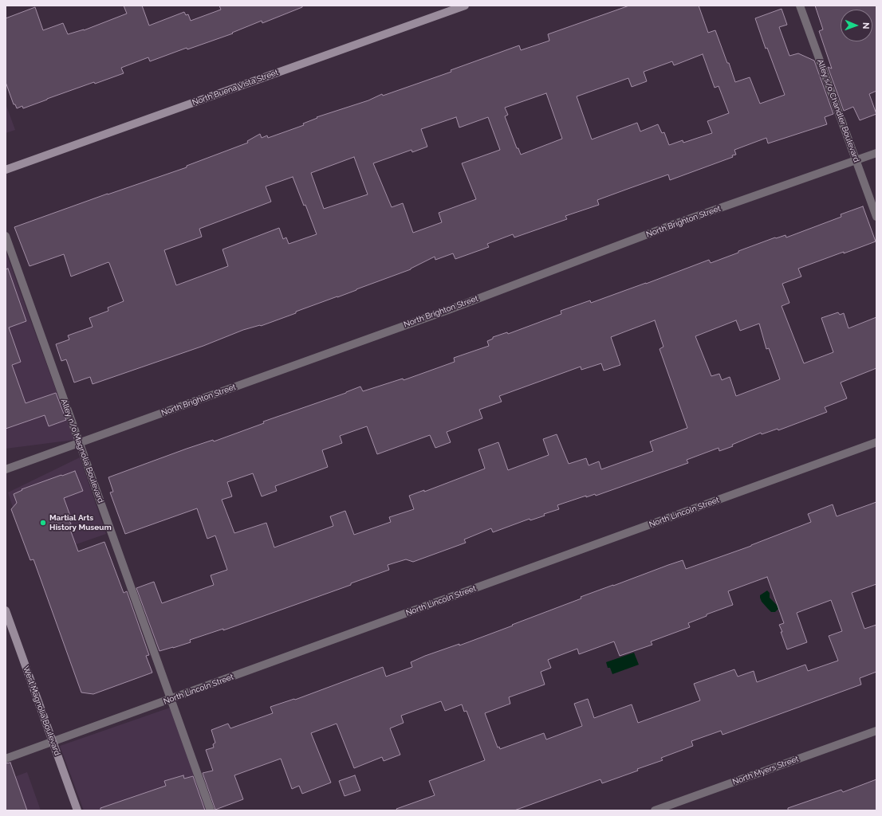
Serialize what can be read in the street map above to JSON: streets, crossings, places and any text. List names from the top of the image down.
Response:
{
  "streets": {
    "main road": ["North Buena Vista Street", "West Magnolia Boulevard"],
    "street": [
      "Alley s/o Chandler Boulevard",
      "North Brighton Street",
      "Alley n/o Magnolia Boulevard",
      "North Lincoln Street",
      "North Myers Street"
    ]
  },
  "crossings": [
    ["Alley s/o Chandler Boulevard", "North Brighton Street"],
    ["North Brighton Street", "Alley n/o Magnolia Boulevard"],
    ["Alley n/o Magnolia Boulevard", "North Lincoln Street"],
    ["North Lincoln Street", "West Magnolia Boulevard"]
  ],
  "places": ["Martial Arts History Museum"],
  "north": "right"
}
